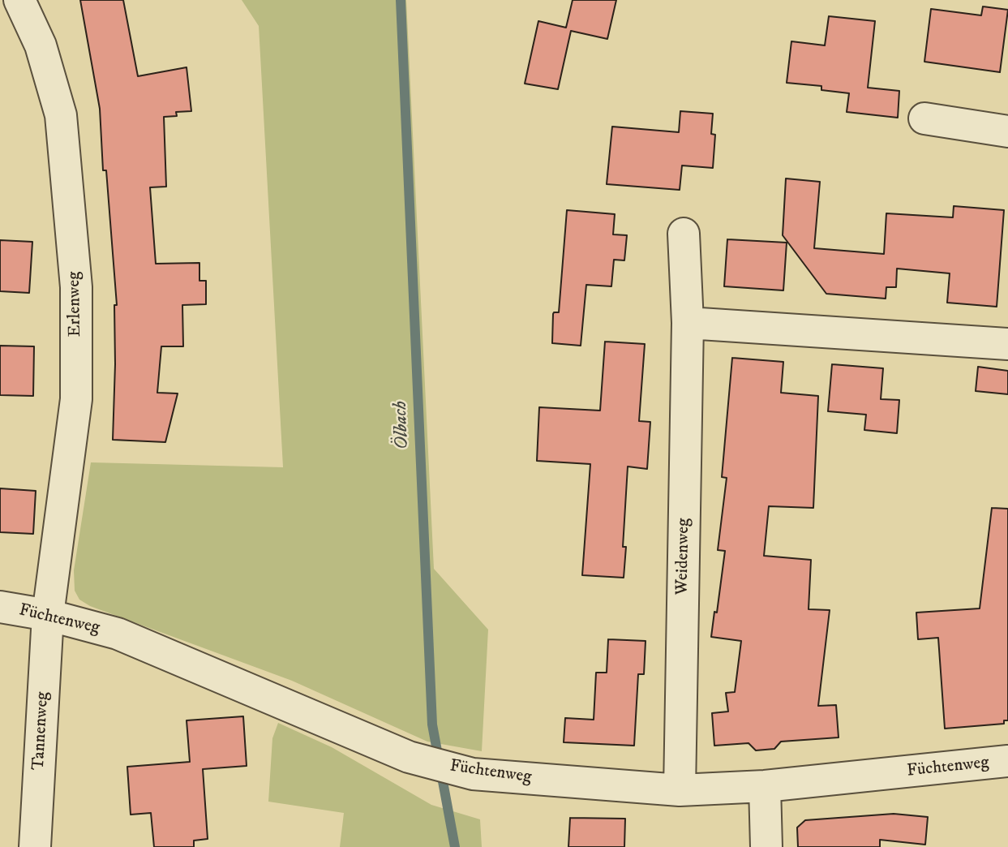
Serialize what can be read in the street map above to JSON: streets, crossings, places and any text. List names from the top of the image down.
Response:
{
  "streets": {
    "street": [
      "Erlenweg",
      "Weidenweg",
      "Füchtenweg",
      "Tannenweg"
    ]
  },
  "crossings": [
    ["Erlenweg", "Füchtenweg"],
    ["Erlenweg", "Tannenweg"],
    ["Weidenweg", "Füchtenweg"],
    ["Füchtenweg", "Tannenweg"]
  ],
  "water": ["Ölbach"]
}
